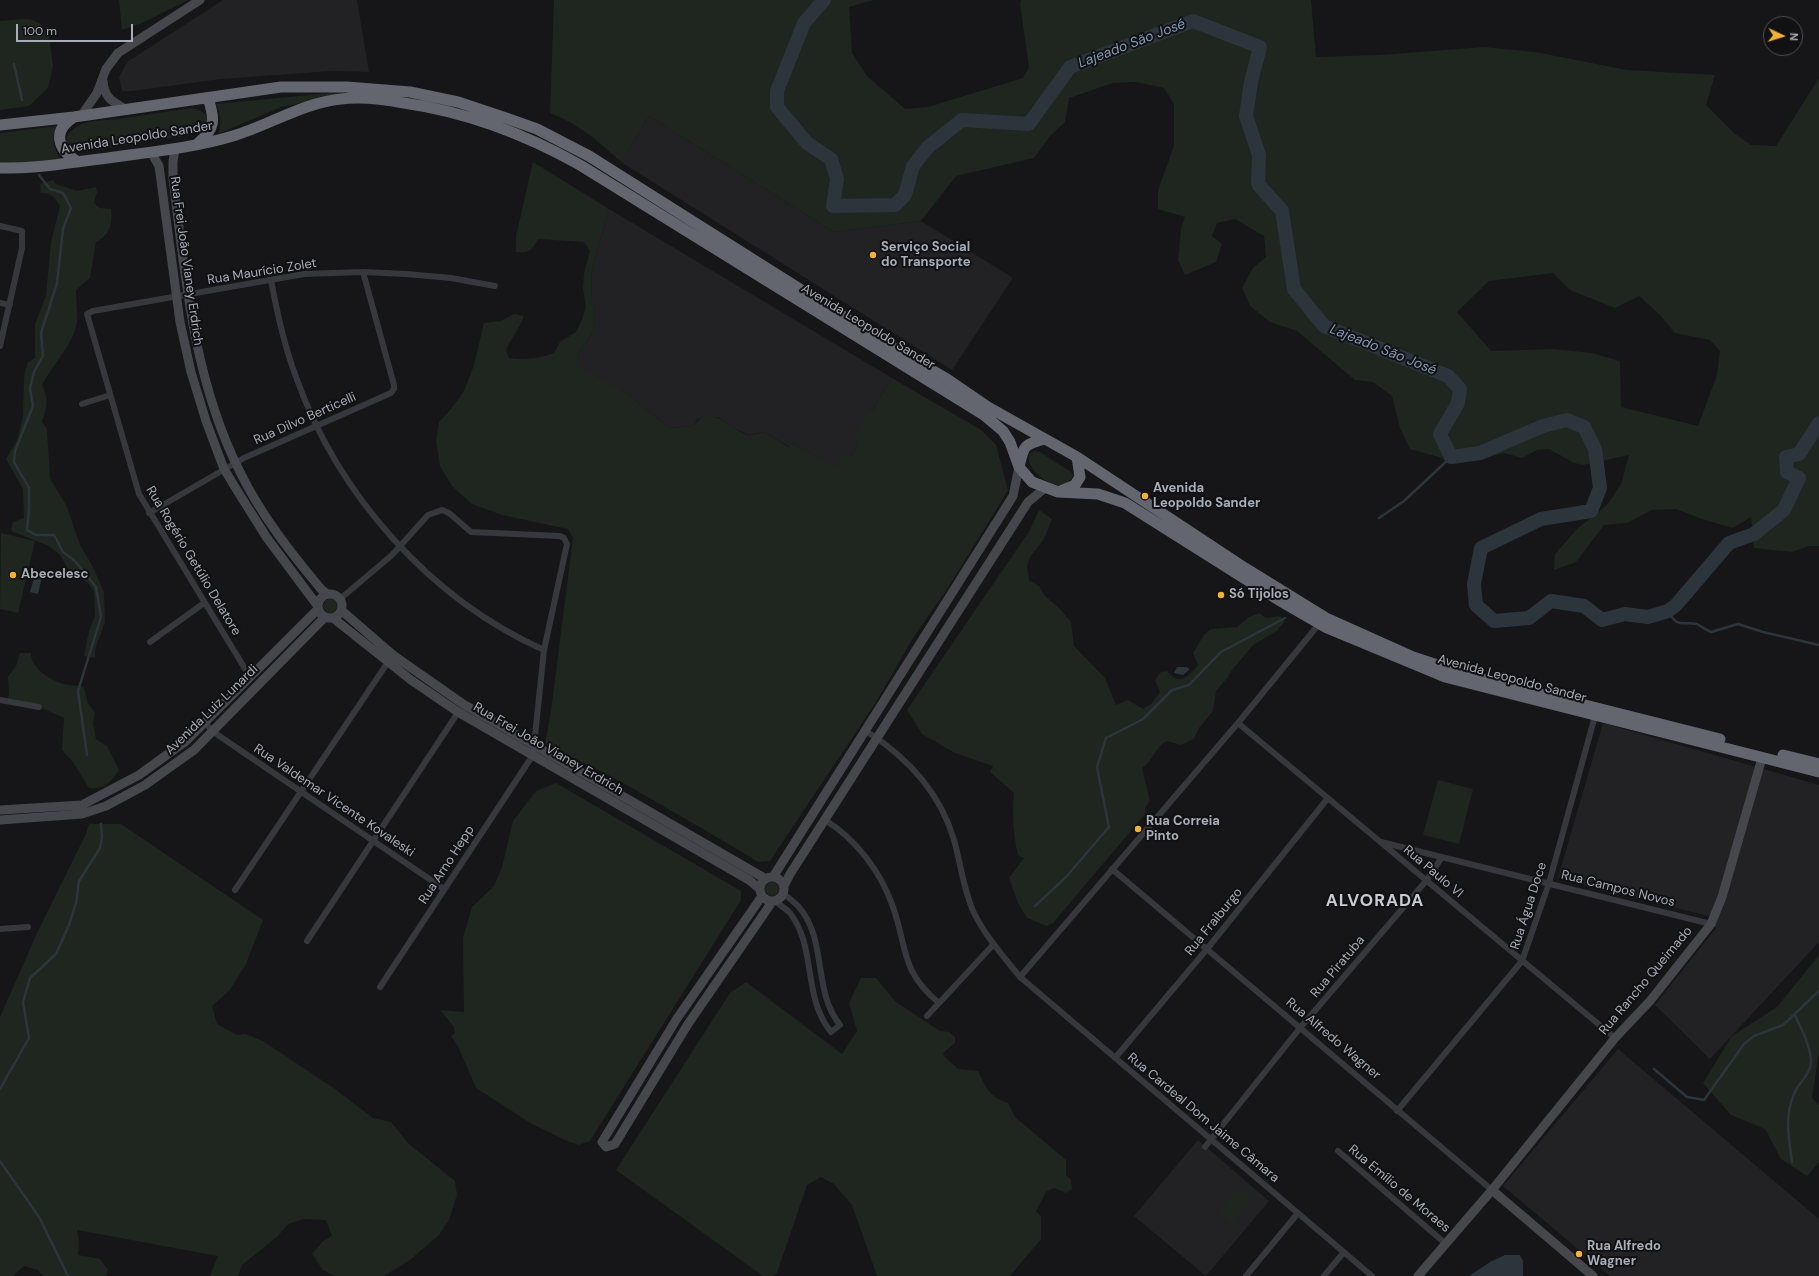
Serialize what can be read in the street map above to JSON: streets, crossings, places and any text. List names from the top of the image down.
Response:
{
  "streets": {
    "highway": ["Avenida Leopoldo Sander"],
    "street": [
      "Rua Frei João Vianey Erdrich",
      "Rua Maurício Zolet",
      "Rua Dilvo Berticelli",
      "Rua Rogério Getúlio Delatore",
      "Avenida Luiz Lunardi",
      "Rua Valdemar Vicente Kovaleski",
      "Rua Arno Hepp",
      "Rua Paulo VI",
      "Rua Campos Novos",
      "Rua Água Doce",
      "Rua Fraiburgo",
      "Rua Piratuba",
      "Rua Rancho Queimado",
      "Rua Alfredo Wagner",
      "Rua Cardeal Dom Jaime Câmara",
      "Rua Emílio de Moraes"
    ]
  },
  "crossings": [
    ["Avenida Leopoldo Sander", "Rua Frei João Vianey Erdrich"],
    ["Avenida Leopoldo Sander", "Rua Água Doce"],
    ["Avenida Leopoldo Sander", "Rua Rancho Queimado"],
    ["Rua Frei João Vianey Erdrich", "Rua Maurício Zolet"],
    ["Rua Frei João Vianey Erdrich", "Rua Dilvo Berticelli"],
    ["Rua Frei João Vianey Erdrich", "Avenida Luiz Lunardi"],
    ["Rua Frei João Vianey Erdrich", "Rua Arno Hepp"],
    ["Rua Maurício Zolet", "Rua Dilvo Berticelli"],
    ["Rua Maurício Zolet", "Rua Rogério Getúlio Delatore"],
    ["Rua Dilvo Berticelli", "Rua Rogério Getúlio Delatore"],
    ["Rua Rogério Getúlio Delatore", "Avenida Luiz Lunardi"],
    ["Avenida Luiz Lunardi", "Rua Valdemar Vicente Kovaleski"],
    ["Rua Valdemar Vicente Kovaleski", "Rua Arno Hepp"],
    ["Rua Paulo VI", "Rua Campos Novos"],
    ["Rua Paulo VI", "Rua Água Doce"],
    ["Rua Paulo VI", "Rua Fraiburgo"],
    ["Rua Paulo VI", "Rua Piratuba"],
    ["Rua Paulo VI", "Rua Rancho Queimado"],
    ["Rua Campos Novos", "Rua Água Doce"],
    ["Rua Campos Novos", "Rua Piratuba"],
    ["Rua Campos Novos", "Rua Rancho Queimado"],
    ["Rua Água Doce", "Rua Alfredo Wagner"],
    ["Rua Fraiburgo", "Rua Alfredo Wagner"],
    ["Rua Fraiburgo", "Rua Cardeal Dom Jaime Câmara"],
    ["Rua Piratuba", "Rua Alfredo Wagner"],
    ["Rua Piratuba", "Rua Cardeal Dom Jaime Câmara"],
    ["Rua Rancho Queimado", "Rua Alfredo Wagner"],
    ["Rua Rancho Queimado", "Rua Emílio de Moraes"]
  ],
  "districts": ["ALVORADA"],
  "water": ["Lajeado São José"],
  "places": [
    "Serviço Social do Transporte",
    "Avenida Leopoldo Sander",
    "Abecelesc",
    "Só Tijolos",
    "Rua Correia Pinto",
    "Rua Alfredo Wagner"
  ],
  "scale_bar": "100 m",
  "north": "right"
}
